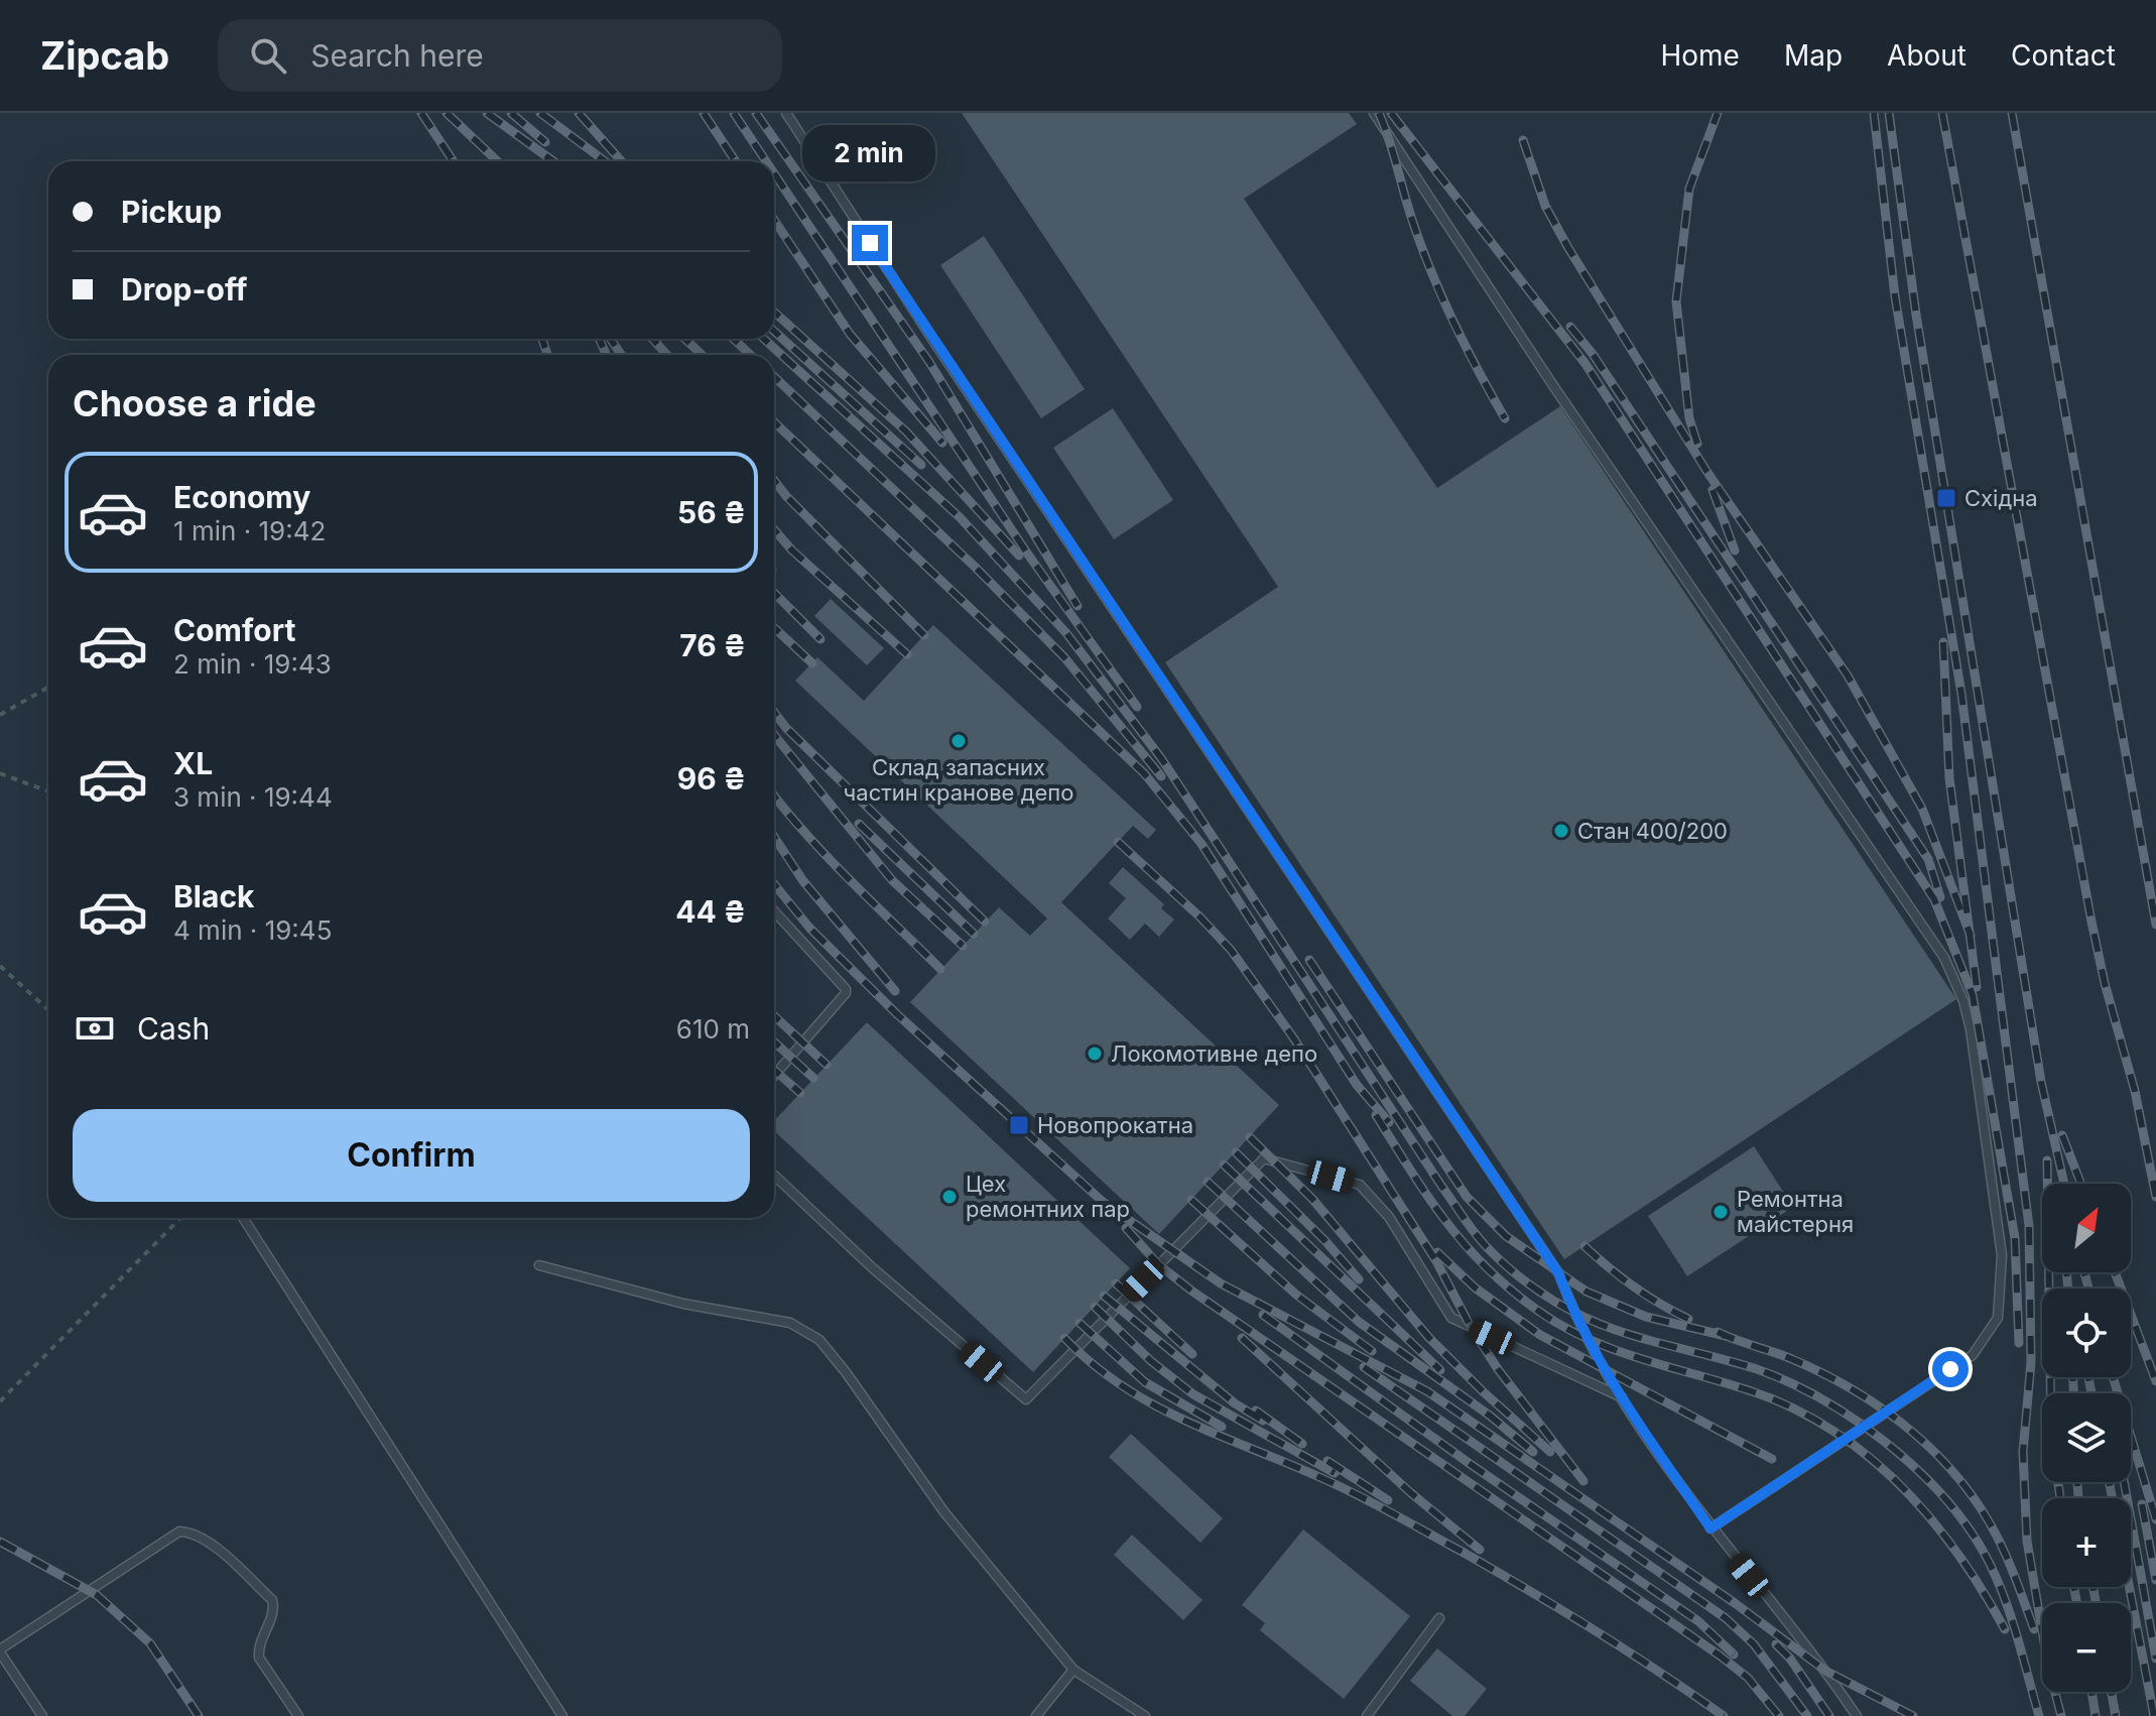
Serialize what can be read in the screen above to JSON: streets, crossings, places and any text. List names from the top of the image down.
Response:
{
  "places": {
    "transit": ["Східна", "Новопрокатна"],
    "other": [
      "Склад запасних частин кранове депо",
      "Стан 400/200",
      "Локомотивне депо",
      "Цех ремонтних пар",
      "Ремонтна майстерня"
    ]
  },
  "north": "top right",
  "page": {
    "header": "Zipcab",
    "search": "Search here",
    "nav": [
      "Home",
      "Map",
      "About",
      "Contact"
    ],
    "bubble": "2 min",
    "banner": ["Pickup", "Drop-off"],
    "heading": "Choose a ride",
    "list": [
      {
        "name": "Economy",
        "note": "1 min · 19:42",
        "value": "56 ₴"
      },
      {
        "name": "Comfort",
        "note": "2 min · 19:43",
        "value": "76 ₴"
      },
      {
        "name": "XL",
        "note": "3 min · 19:44",
        "value": "96 ₴"
      },
      {
        "name": "Black",
        "note": "4 min · 19:45",
        "value": "44 ₴"
      }
    ],
    "pay": ["Cash", "610 m"],
    "buttons": "Confirm",
    "map_buttons": ["+", "−"]
  }
}
